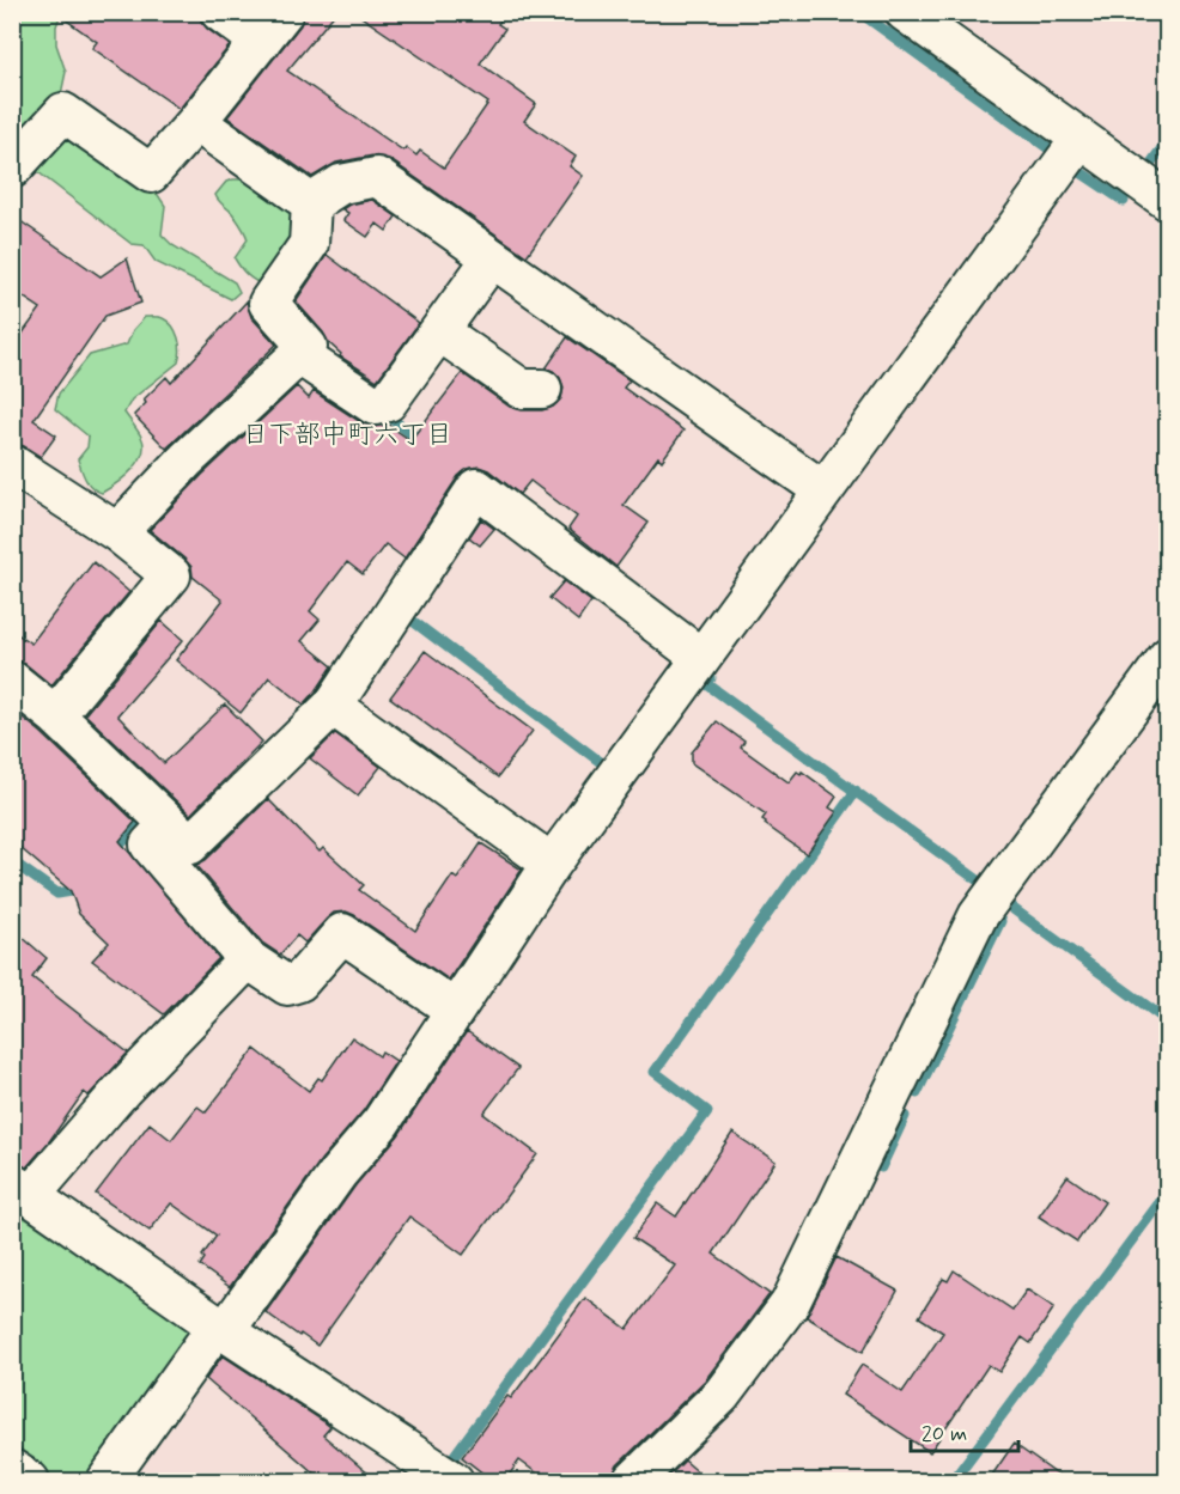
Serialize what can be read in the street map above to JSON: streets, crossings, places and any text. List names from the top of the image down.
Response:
{
  "districts": ["日下部中町六丁目"],
  "scale_bar": "20 m"
}
